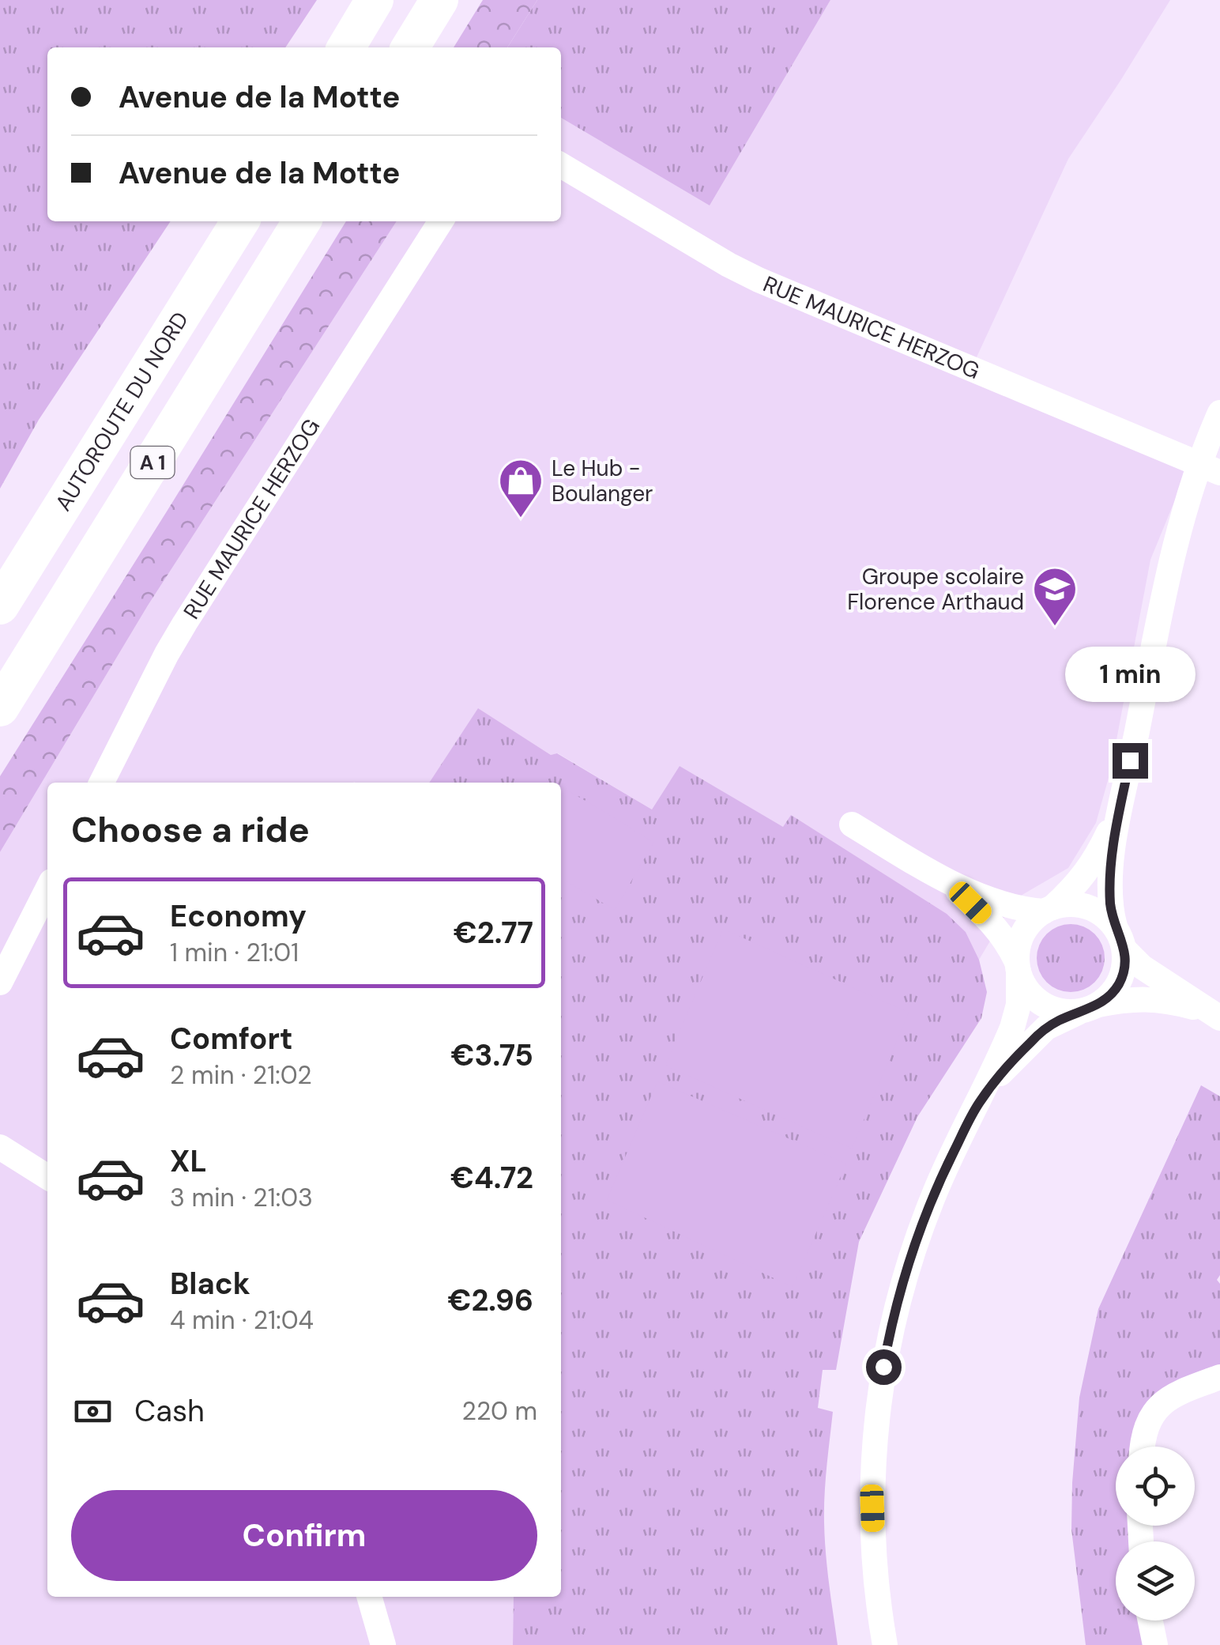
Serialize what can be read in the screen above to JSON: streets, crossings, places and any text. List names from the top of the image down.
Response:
{
  "streets": {
    "highway": ["AUTOROUTE DU NORD", "A 1"],
    "street": ["RUE MAURICE HERZOG"]
  },
  "places": {
    "shop": ["Le Hub - Boulanger"],
    "school or university": ["Groupe scolaire Florence Arthaud"]
  },
  "page": {
    "banner": ["Avenue de la Motte", "Avenue de la Motte"],
    "bubble": "1 min",
    "heading": "Choose a ride",
    "list": [
      {
        "name": "Economy",
        "note": "1 min · 21:01",
        "value": "€2.77"
      },
      {
        "name": "Comfort",
        "note": "2 min · 21:02",
        "value": "€3.75"
      },
      {
        "name": "XL",
        "note": "3 min · 21:03",
        "value": "€4.72"
      },
      {
        "name": "Black",
        "note": "4 min · 21:04",
        "value": "€2.96"
      }
    ],
    "pay": ["Cash", "220 m"],
    "buttons": "Confirm"
  }
}
